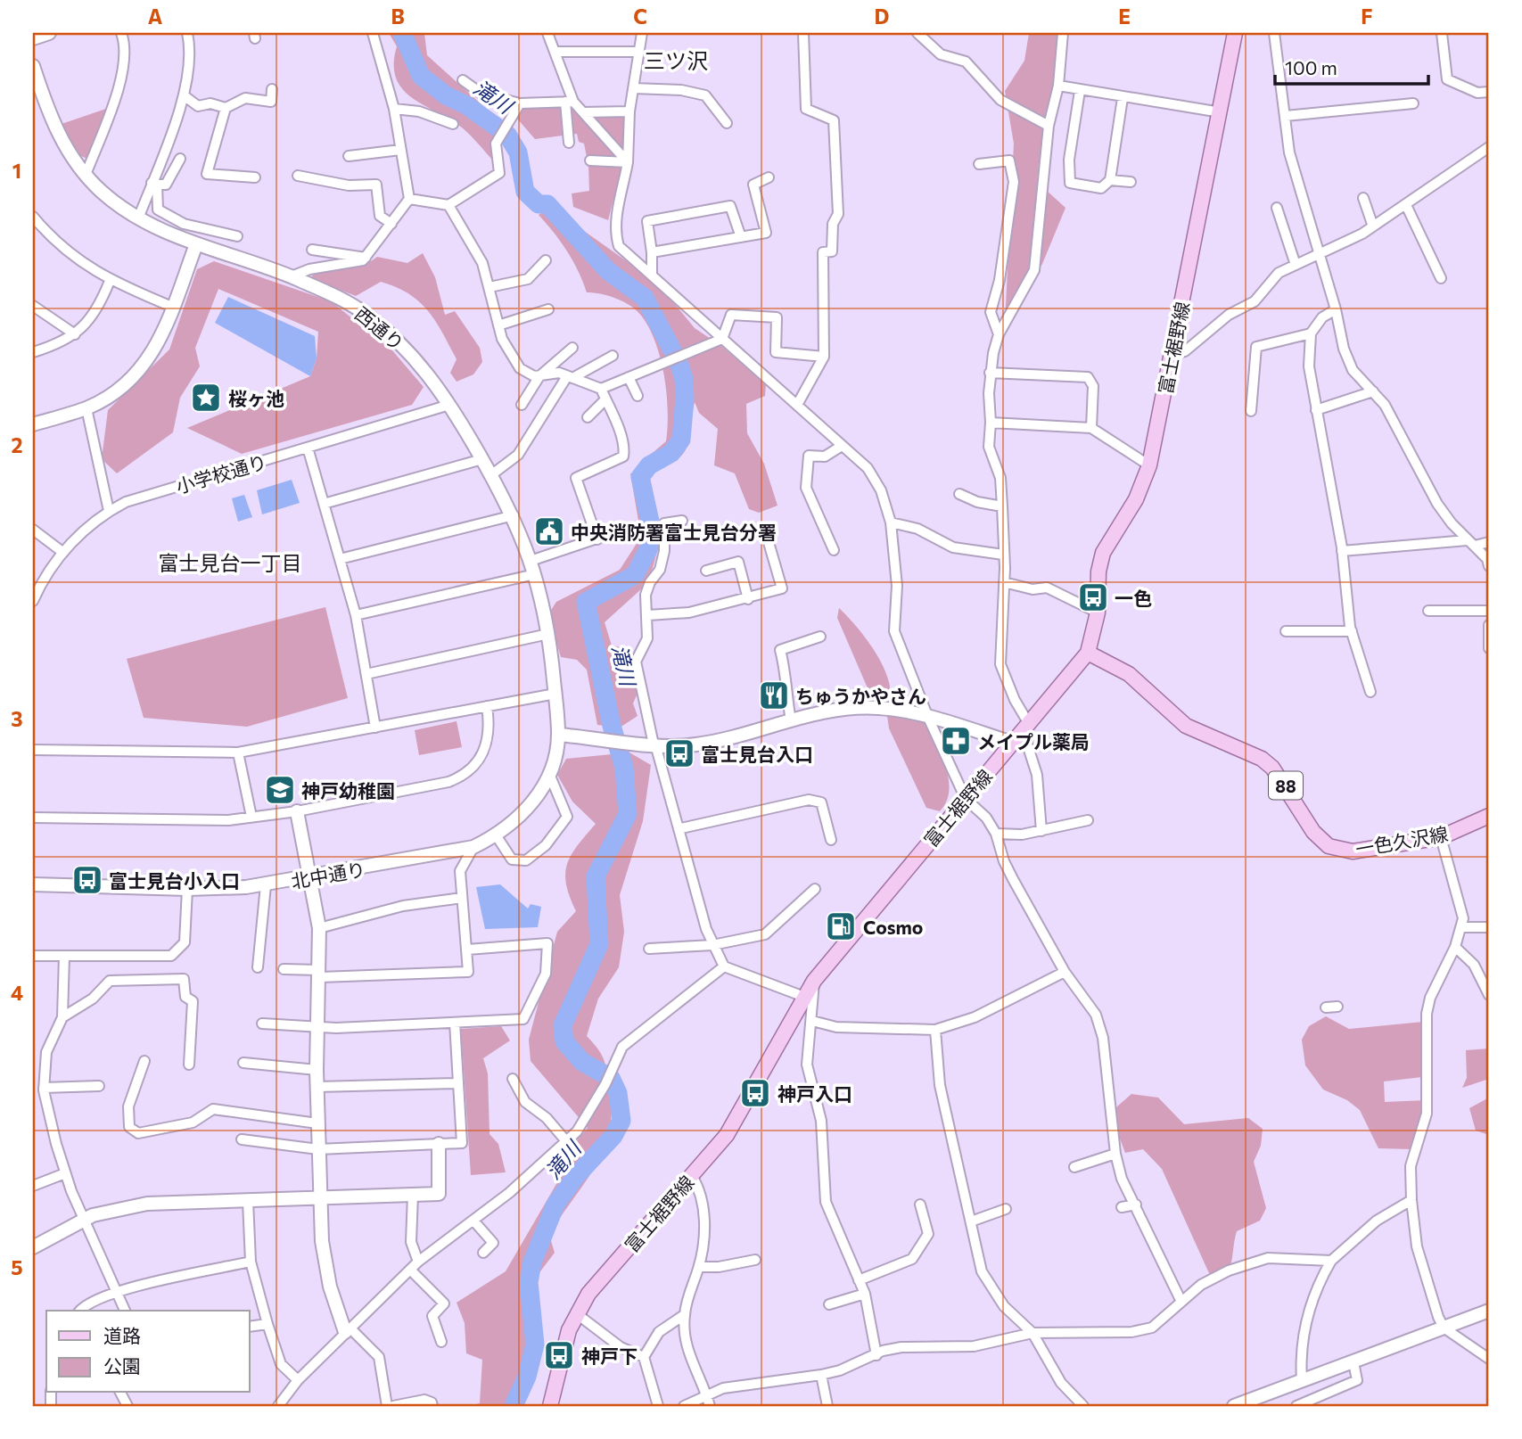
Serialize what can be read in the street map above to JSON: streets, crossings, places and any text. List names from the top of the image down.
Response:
{
  "streets": {
    "main road": ["富士裾野線", "88", "一色久沢線"],
    "street": ["西通り", "小学校通り", "北中通り"]
  },
  "crossings": [
    ["西通り", "小学校通り"],
    ["西通り", "北中通り"],
    ["富士裾野線", "一色久沢線"]
  ],
  "districts": ["三ツ沢", "富士見台一丁目"],
  "water": ["滝川"],
  "places": {
    "place": ["桜ヶ池"],
    "public building": ["中央消防署富士見台分署"],
    "bus stop": [
      "一色",
      "富士見台入口",
      "富士見台小入口",
      "神戸入口",
      "神戸下"
    ],
    "restaurant": ["ちゅうかやさん"],
    "pharmacy": ["メイプル薬局"],
    "school or university": ["神戸幼稚園"],
    "fuel station": ["Cosmo"]
  },
  "legend": ["道路", "公園"],
  "scale_bar": "100 m",
  "grid": {
    "columns": [
      "A",
      "B",
      "C",
      "D",
      "E",
      "F"
    ],
    "rows": [
      "1",
      "2",
      "3",
      "4",
      "5"
    ]
  }
}
